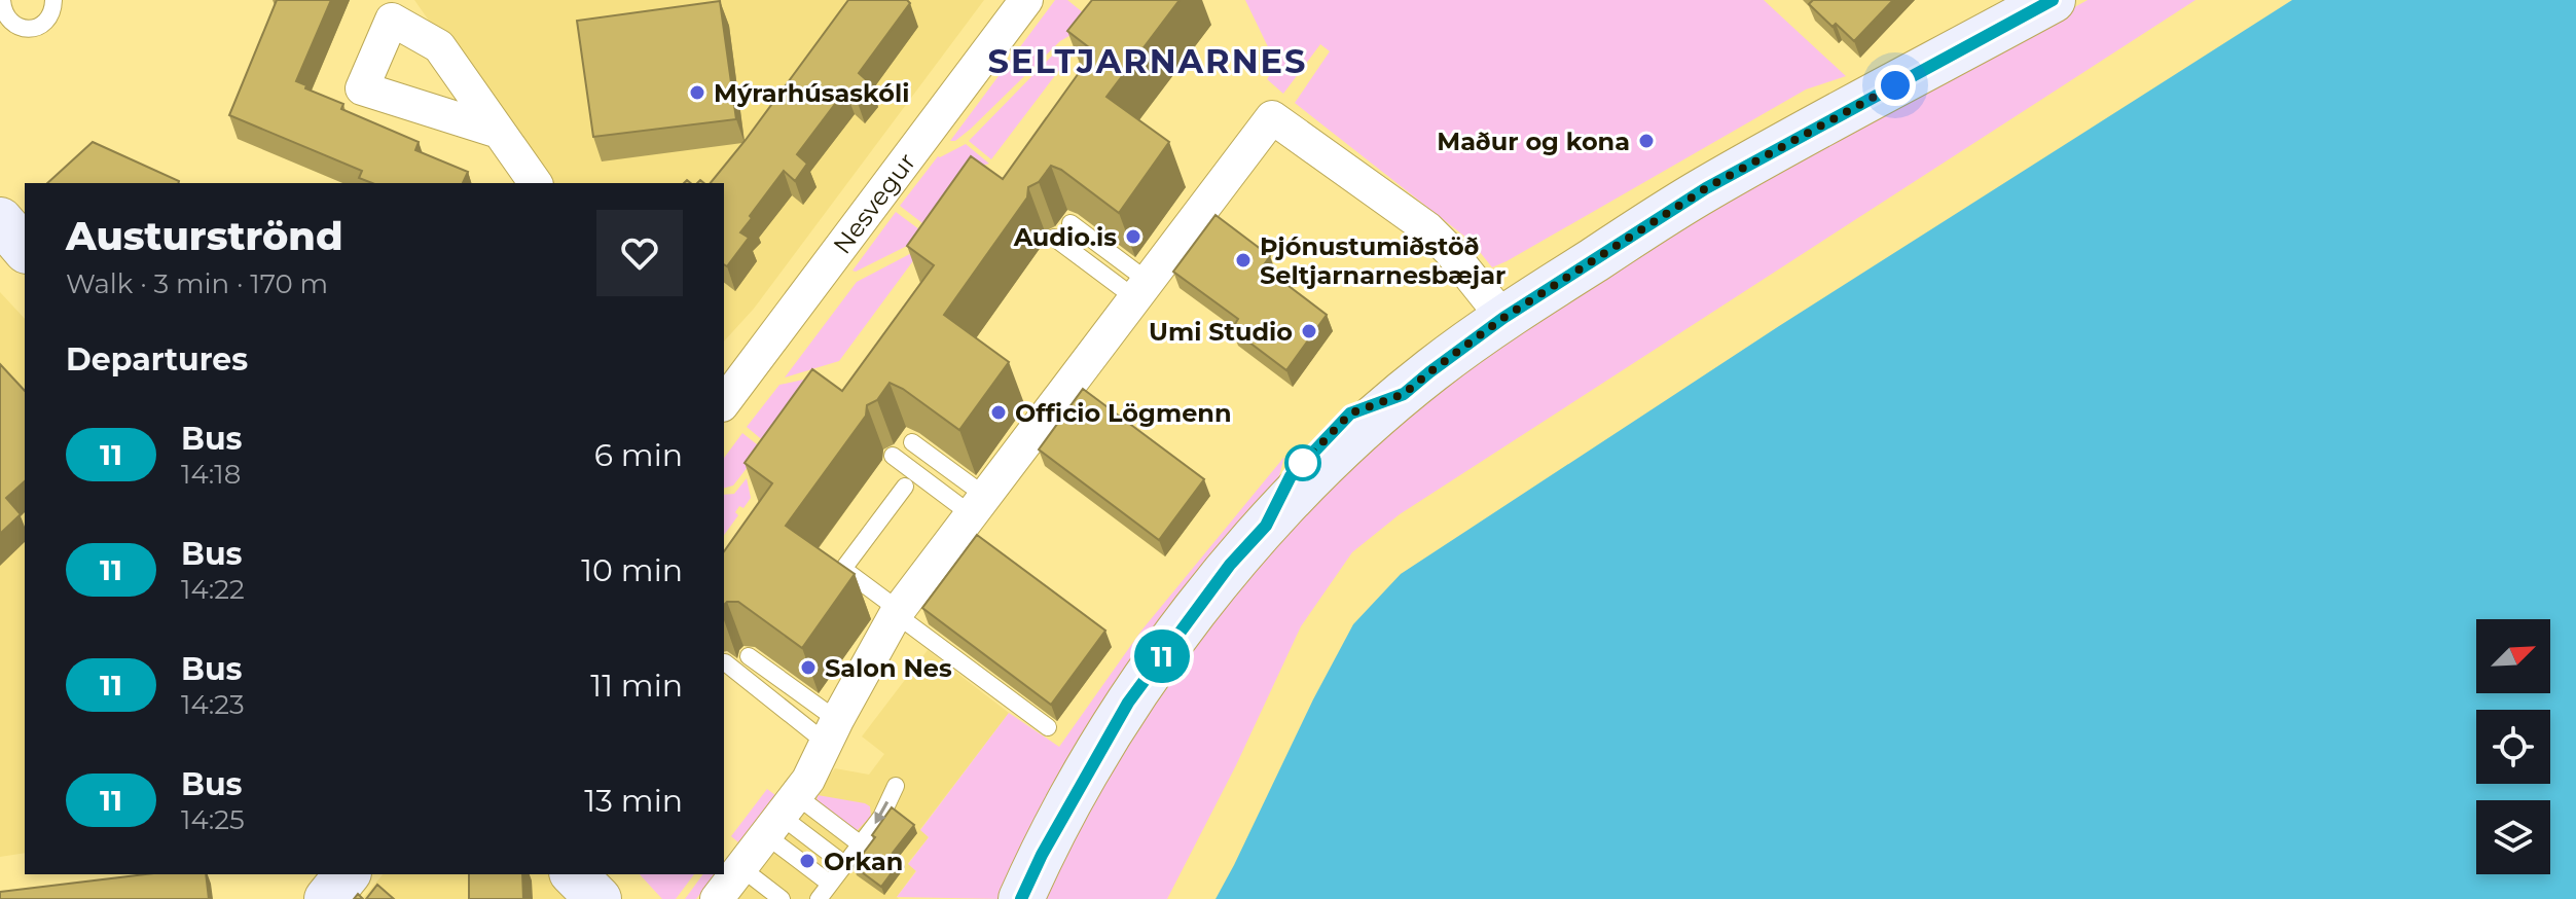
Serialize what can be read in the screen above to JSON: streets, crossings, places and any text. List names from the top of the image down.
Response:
{
  "streets": {
    "street": ["Nesvegur"]
  },
  "districts": ["SELTJARNARNES"],
  "places": [
    "Mýrarhúsaskóli",
    "Maður og kona",
    "Audio.is",
    "Þjónustumiðstöð Seltjarnarnesbæjar",
    "Umi Studio",
    "Officio Lögmenn",
    "Salon Nes",
    "Orkan"
  ],
  "lines": ["bus line 11"],
  "north": "top right",
  "page": {
    "on_map": "11",
    "heading": [
      ["Austurströnd", "Walk · 3 min · 170 m"],
      "Departures"
    ],
    "list": [
      {
        "mark": "11",
        "name": "Bus",
        "note": "14:18",
        "value": "6 min"
      },
      {
        "mark": "11",
        "name": "Bus",
        "note": "14:22",
        "value": "10 min"
      },
      {
        "mark": "11",
        "name": "Bus",
        "note": "14:23",
        "value": "11 min"
      },
      {
        "mark": "11",
        "name": "Bus",
        "note": "14:25",
        "value": "13 min"
      }
    ]
  }
}
